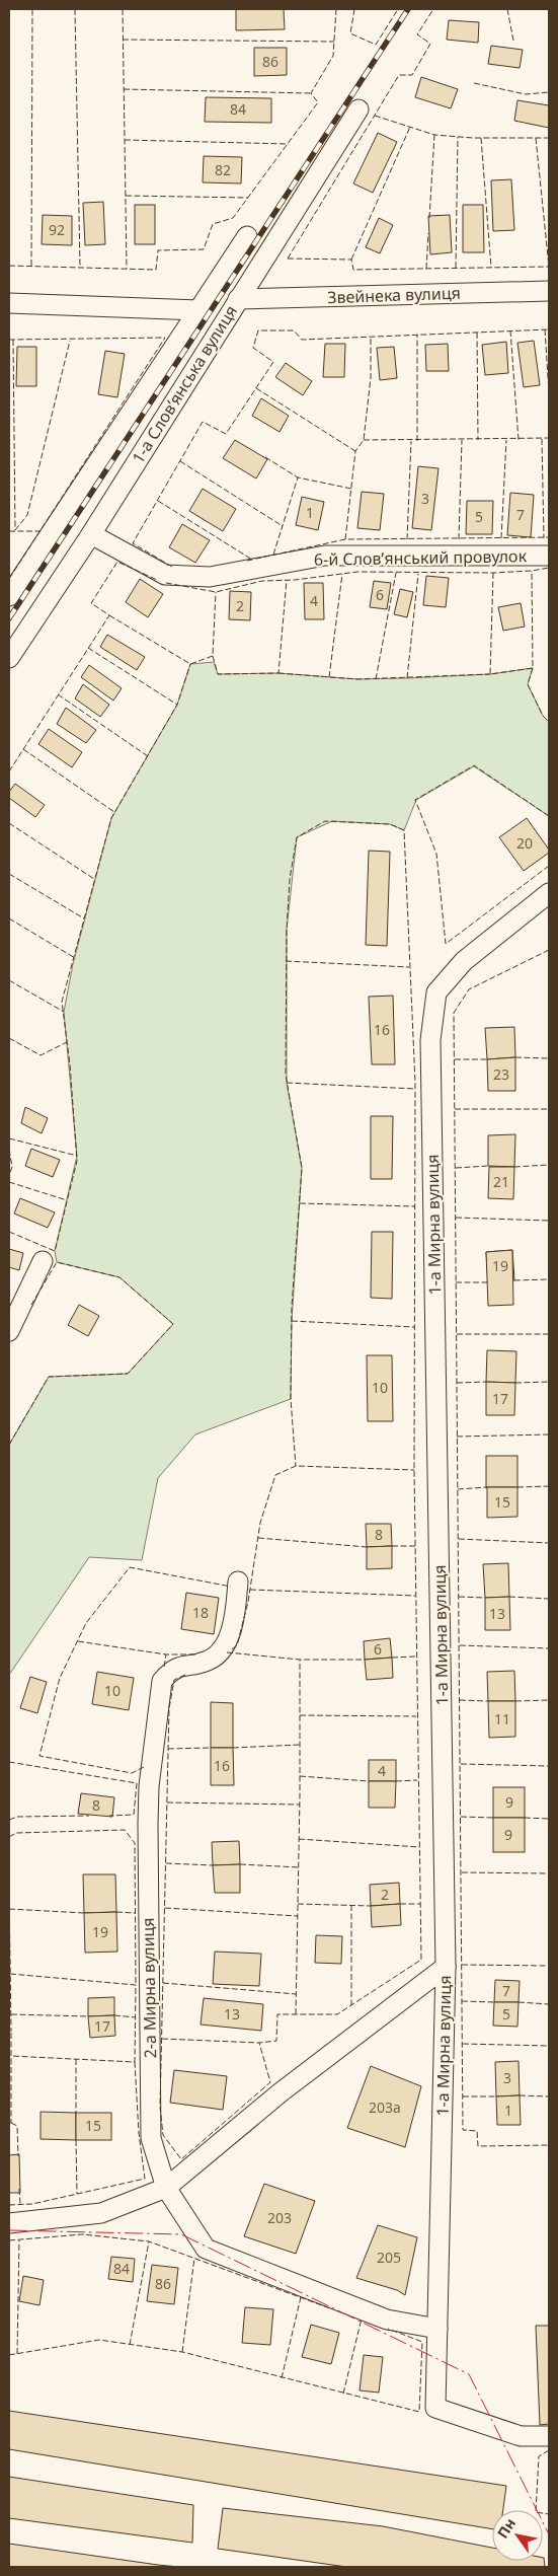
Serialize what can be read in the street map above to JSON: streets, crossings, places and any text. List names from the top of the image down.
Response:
{
  "streets": {
    "street": [
      "Звейнека вулиця",
      "1-а Слов’янська вулиця",
      "6-й Слов’янський провулок",
      "1-а Мирна вулиця",
      "2-а Мирна вулиця"
    ]
  },
  "crossings": [
    ["Звейнека вулиця", "1-а Слов’янська вулиця"],
    ["1-а Слов’янська вулиця", "6-й Слов’янський провулок"],
    ["1-а Мирна вулиця", "2-а Мирна вулиця"]
  ],
  "house_numbers": [
    "86",
    "84",
    "82",
    "92",
    "3",
    "1",
    "7",
    "5",
    "6",
    "4",
    "2",
    "20",
    "16",
    "23",
    "21",
    "19",
    "10",
    "17",
    "15",
    "8",
    "18",
    "13",
    "6",
    "10",
    "11",
    "16",
    "4",
    "9",
    "8",
    "9",
    "2",
    "19",
    "7",
    "13",
    "5",
    "17",
    "3",
    "203а",
    "1",
    "15",
    "203",
    "205",
    "84",
    "86"
  ],
  "north": "top left"
}
